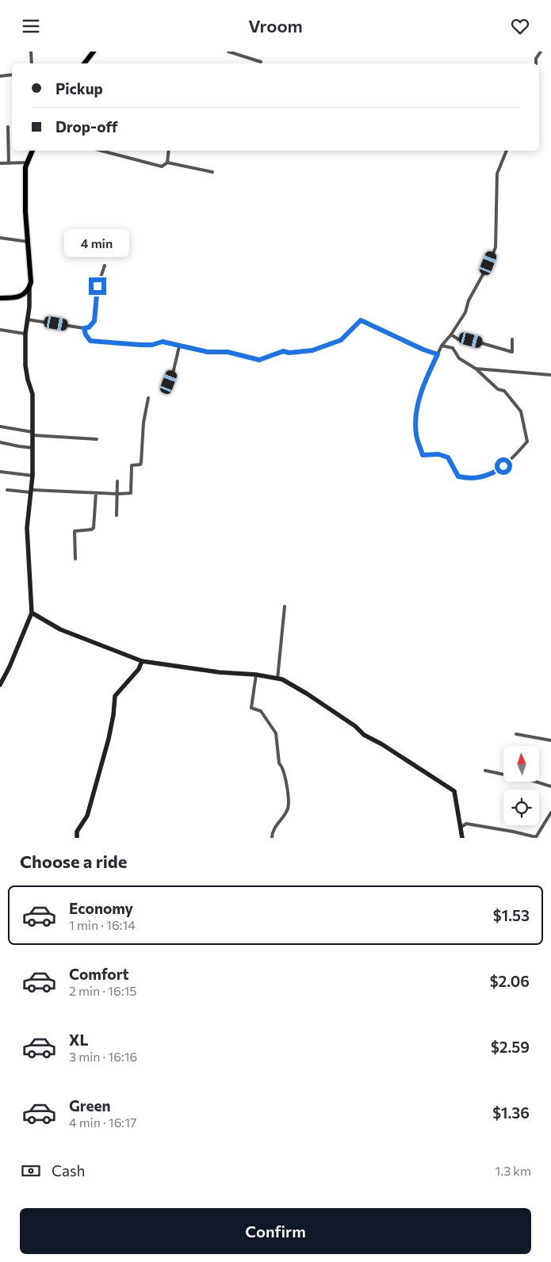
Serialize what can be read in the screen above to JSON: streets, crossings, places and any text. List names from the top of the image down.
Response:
{
  "north": "top",
  "page": {
    "header": "Vroom",
    "banner": ["Pickup", "Drop-off"],
    "bubble": "4 min",
    "heading": "Choose a ride",
    "list": [
      {
        "name": "Economy",
        "note": "1 min · 16:14",
        "value": "$1.53"
      },
      {
        "name": "Comfort",
        "note": "2 min · 16:15",
        "value": "$2.06"
      },
      {
        "name": "XL",
        "note": "3 min · 16:16",
        "value": "$2.59"
      },
      {
        "name": "Green",
        "note": "4 min · 16:17",
        "value": "$1.36"
      }
    ],
    "pay": ["Cash", "1.3 km"],
    "buttons": "Confirm"
  }
}
